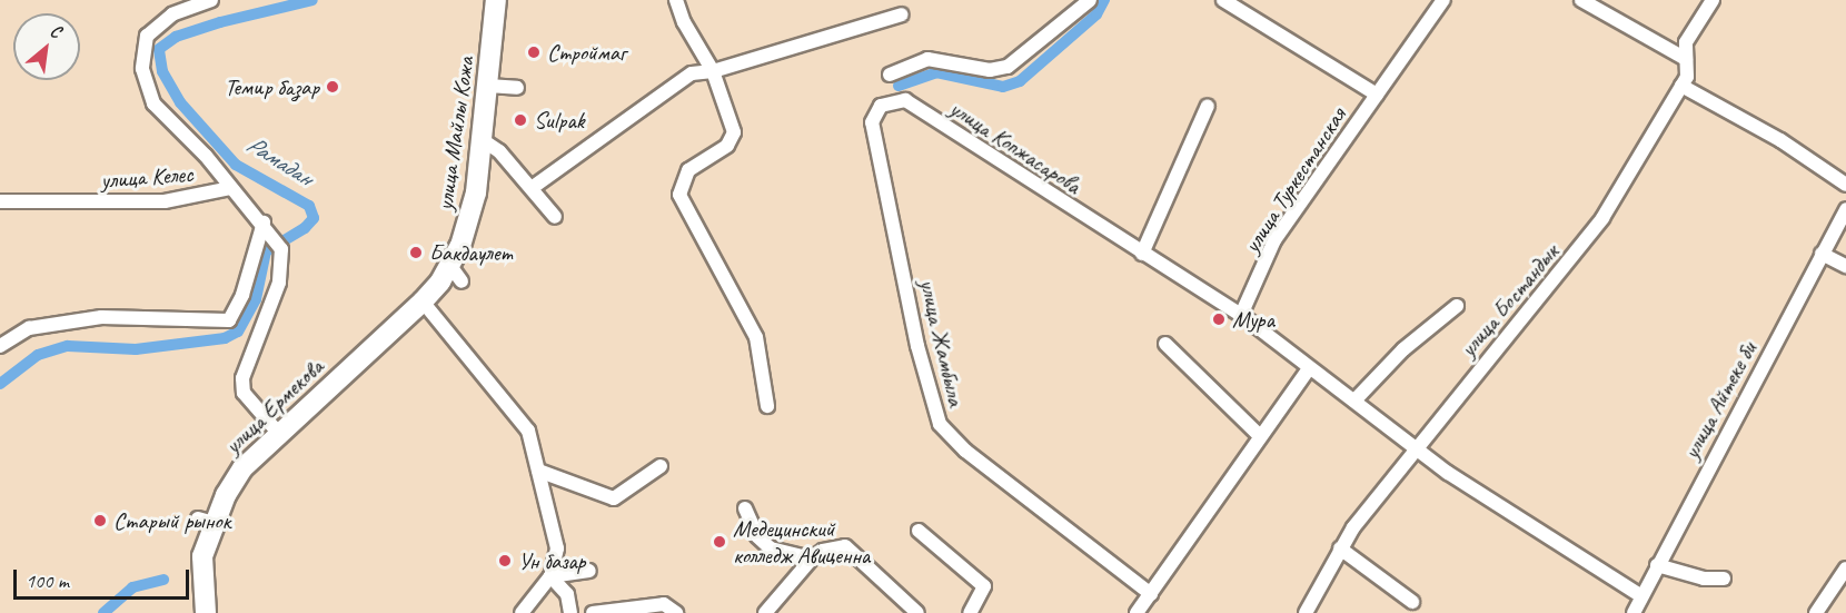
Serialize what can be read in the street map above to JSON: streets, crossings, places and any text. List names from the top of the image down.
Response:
{
  "streets": {
    "main road": ["улица Майлы Кожа", "улица Ермекова"],
    "street": [
      "улица Копжасарова",
      "улица Келес",
      "улица Туркестанская",
      "улица Бостандык",
      "улица Жамбыла",
      "улица Айтеке би"
    ]
  },
  "crossings": [
    ["улица Майлы Кожа", "улица Ермекова"],
    ["улица Копжасарова", "улица Туркестанская"],
    ["улица Копжасарова", "улица Жамбыла"]
  ],
  "water": ["Рамадан"],
  "places": [
    "Строймаг",
    "Темир базар",
    "Sulpak",
    "Бакдаулет",
    "Мура",
    "Старый рынок",
    "Медецинский колледж Авиценна",
    "Ун базар"
  ],
  "scale_bar": "100 m",
  "north": "top right"
}
